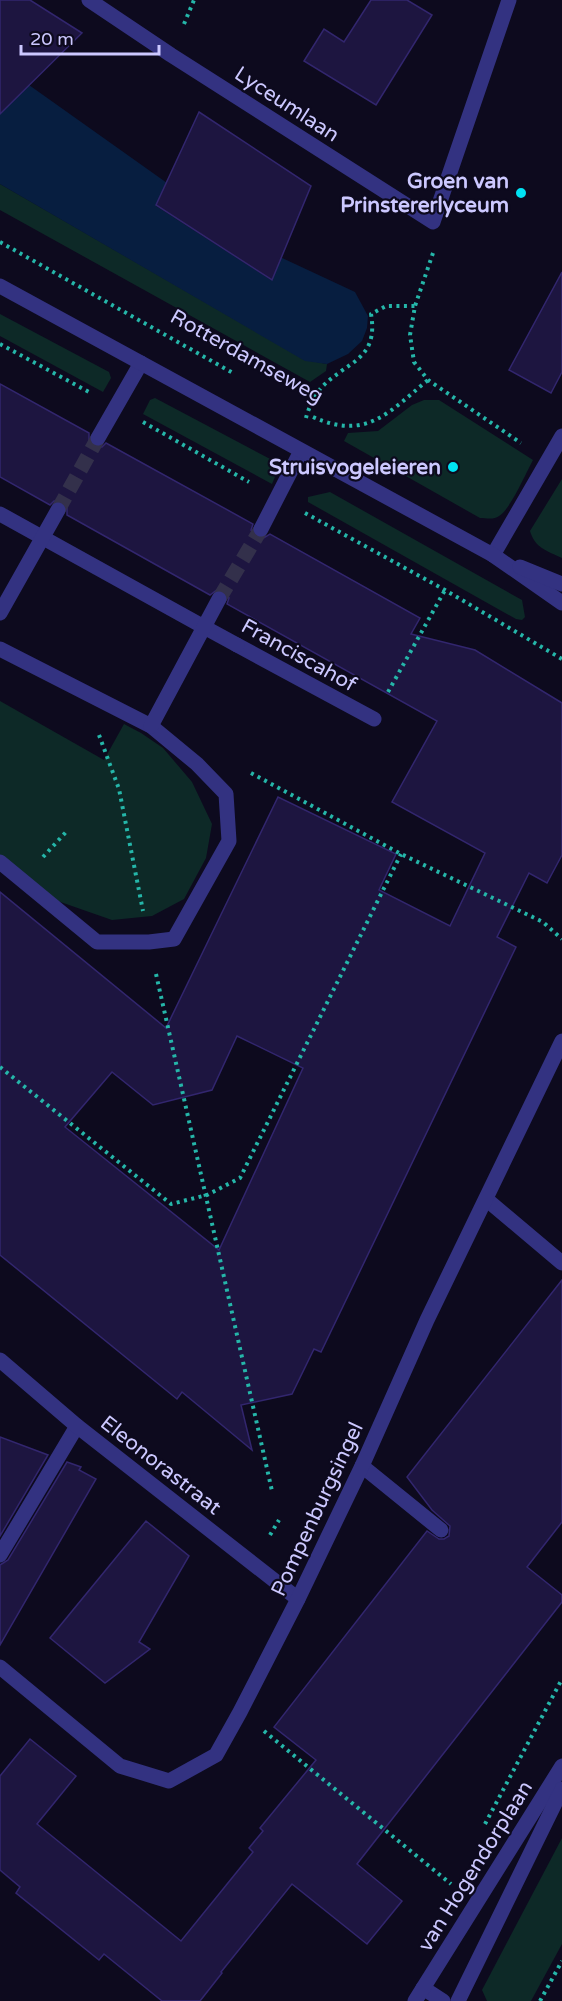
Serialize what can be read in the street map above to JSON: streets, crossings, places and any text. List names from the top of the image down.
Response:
{
  "streets": {
    "street": [
      "Lyceumlaan",
      "Franciscahof",
      "Eleonorastraat",
      "Pompenburgsingel",
      "van Hogendorplaan"
    ],
    "path": ["Rotterdamseweg"]
  },
  "crossings": [
    ["Eleonorastraat", "Pompenburgsingel"]
  ],
  "places": ["Groen van Prinstererlyceum", "Struisvogeleieren"],
  "scale_bar": "20 m"
}
